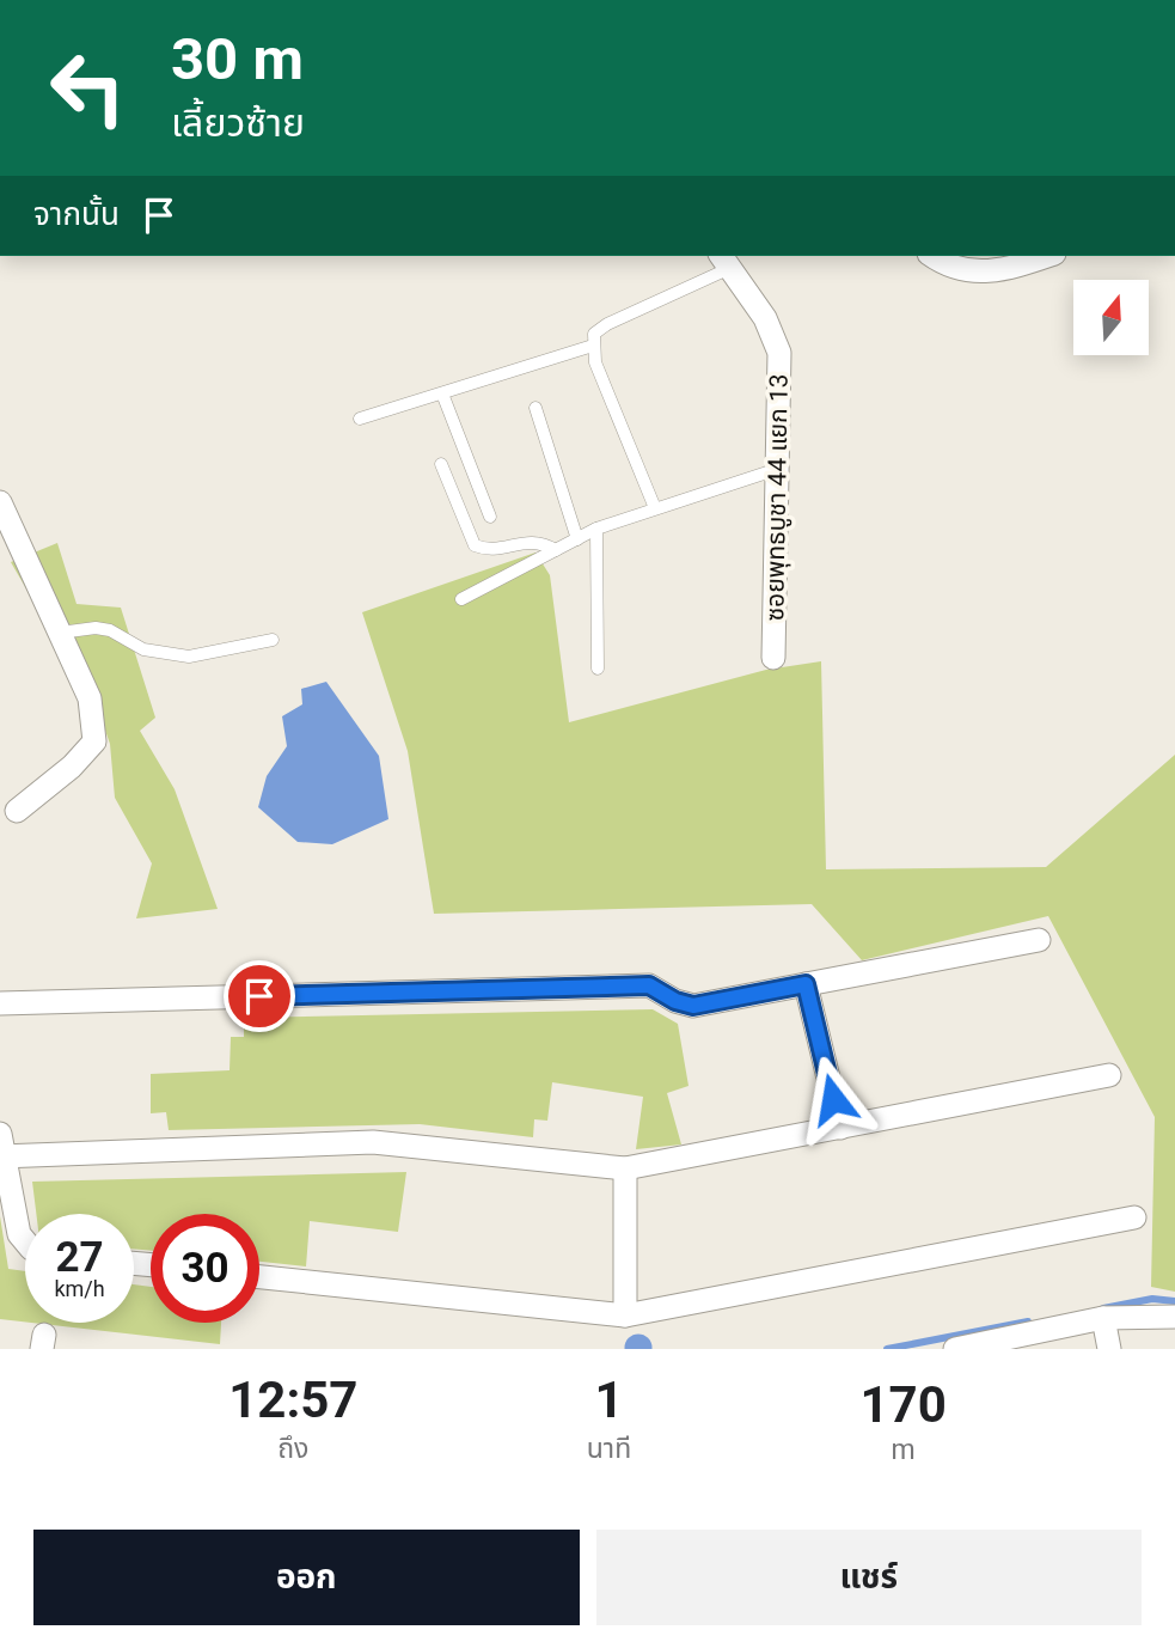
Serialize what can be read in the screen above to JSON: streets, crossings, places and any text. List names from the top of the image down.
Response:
{
  "streets": {
    "street": ["ซอยพุทธบูชา 44 แยก 13"]
  },
  "north": "top",
  "page": {
    "turn": ["30 m", "เลี้ยวซ้าย"],
    "then": "จากนั้น",
    "speed": "27 km/h",
    "limit": "30",
    "eta": [
      "12:57",
      "ถึง",
      "1",
      "นาที",
      "170",
      "m"
    ],
    "buttons": ["ออก", "แชร์"]
  }
}
